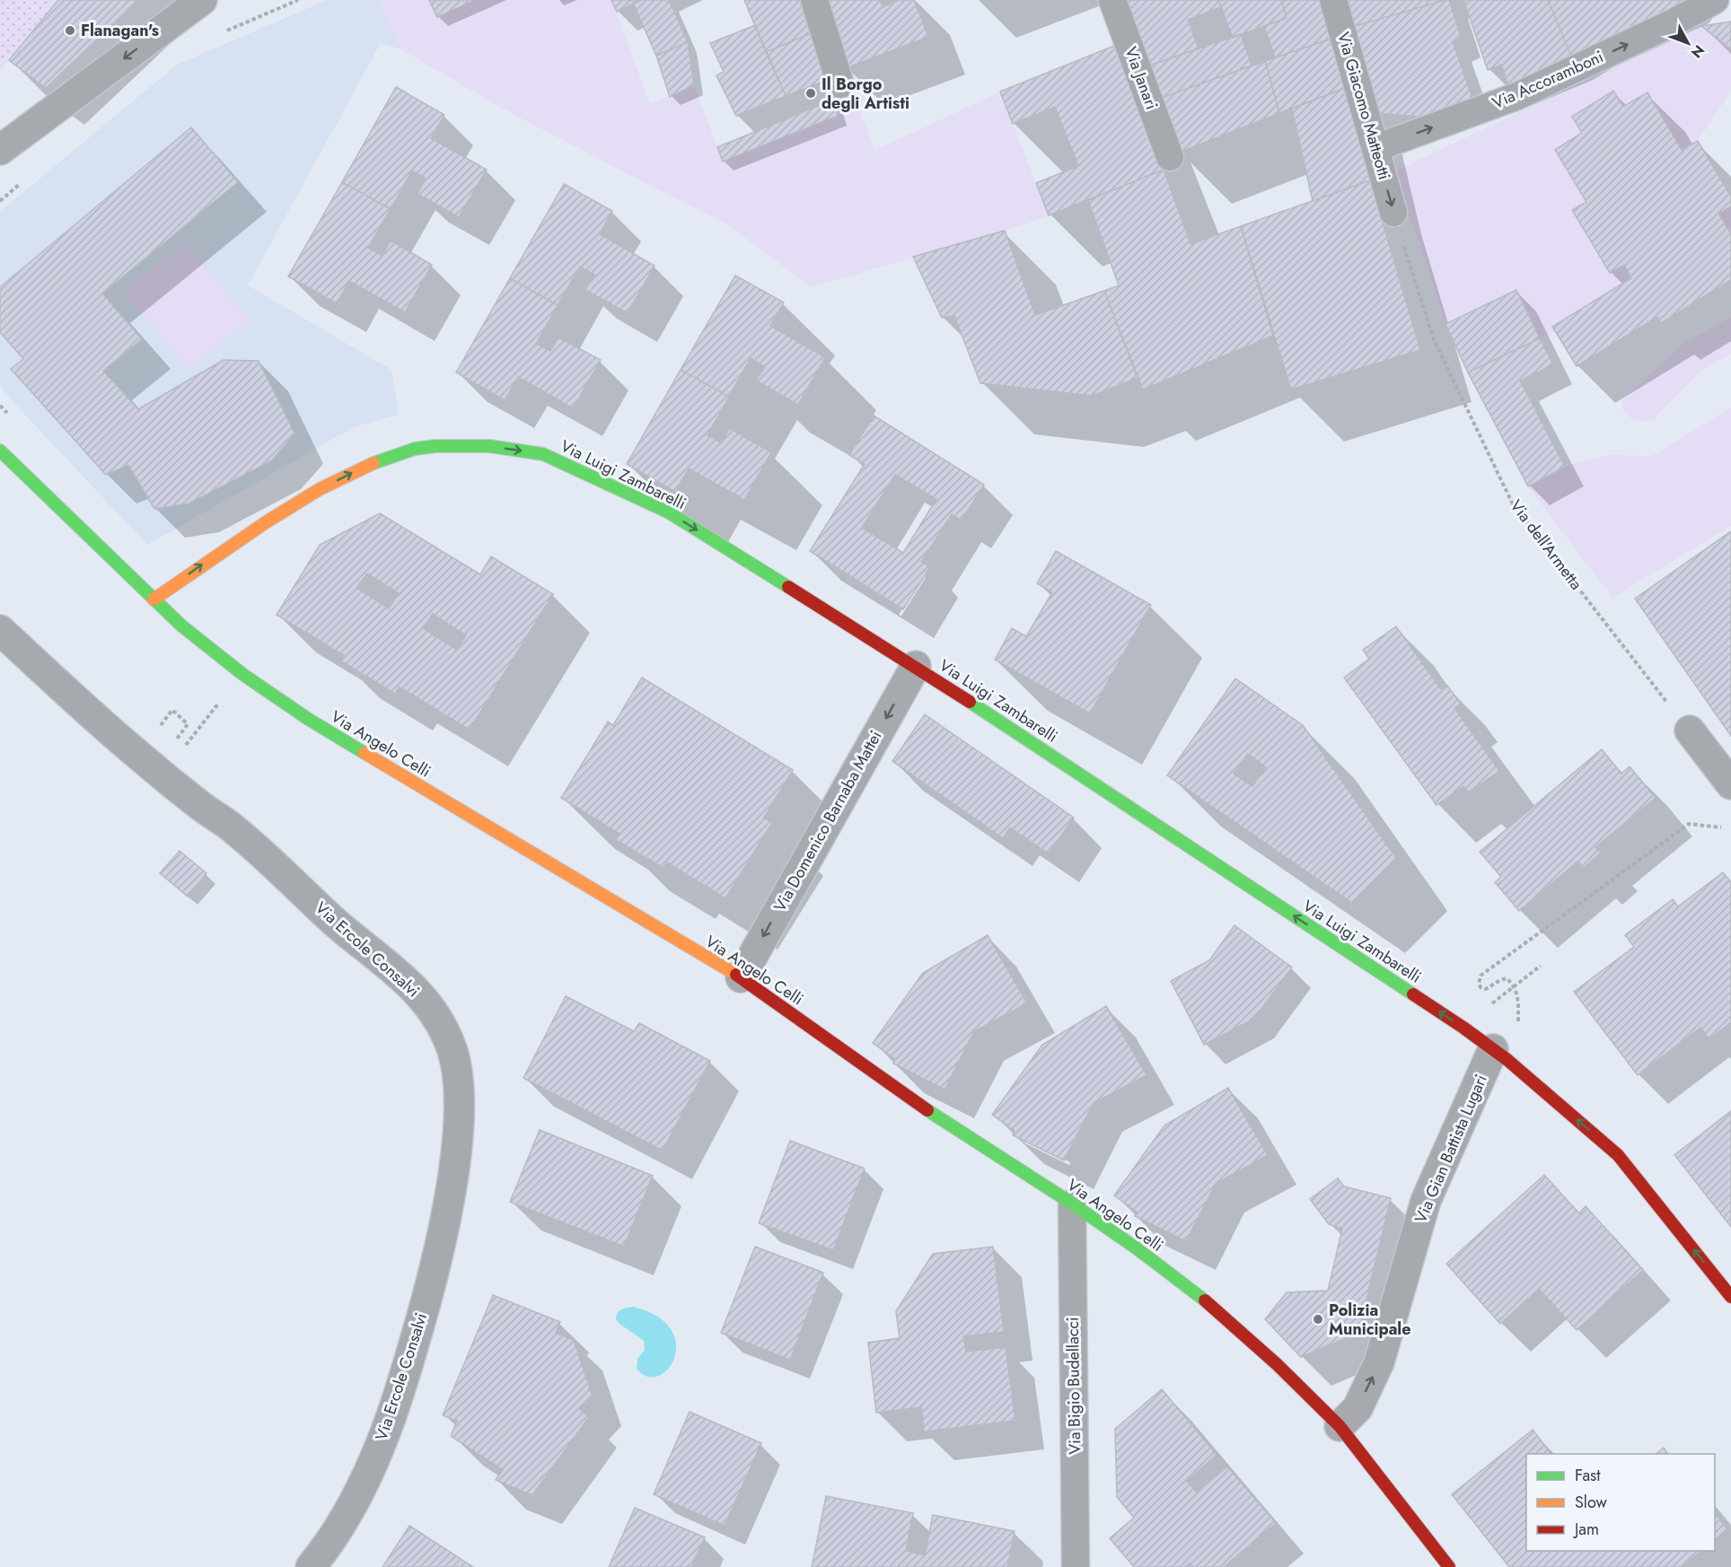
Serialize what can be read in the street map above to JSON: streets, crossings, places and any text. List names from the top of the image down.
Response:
{
  "streets": {
    "street": [
      "Via Luigi Zambarelli",
      "Via Angelo Celli",
      "Via Domenico Barnaba Mattei",
      "Via Ercole Consalvi",
      "Via Gian Battista Lugari"
    ],
    "lane": [
      "Via Janari",
      "Via Accoramboni",
      "Via Giacomo Matteotti",
      "Via Bigio Budellacci"
    ],
    "path": ["Via dell'Armetta"]
  },
  "crossings": [
    ["Via Accoramboni", "Via Giacomo Matteotti"],
    ["Via Giacomo Matteotti", "Via dell'Armetta"],
    ["Via Luigi Zambarelli", "Via Angelo Celli"],
    ["Via Luigi Zambarelli", "Via Domenico Barnaba Mattei"],
    ["Via Luigi Zambarelli", "Via Gian Battista Lugari"],
    ["Via Angelo Celli", "Via Domenico Barnaba Mattei"],
    ["Via Angelo Celli", "Via Gian Battista Lugari"],
    ["Via Angelo Celli", "Via Bigio Budellacci"]
  ],
  "one_way": ["Via Accoramboni", "Via Domenico Barnaba Mattei", "Via Gian Battista Lugari"],
  "places": ["Flanagan's", "Il Borgo degli Artisti", "Polizia Municipale"],
  "legend": ["Fast", "Slow", "Jam"],
  "north": "bottom right"
}
